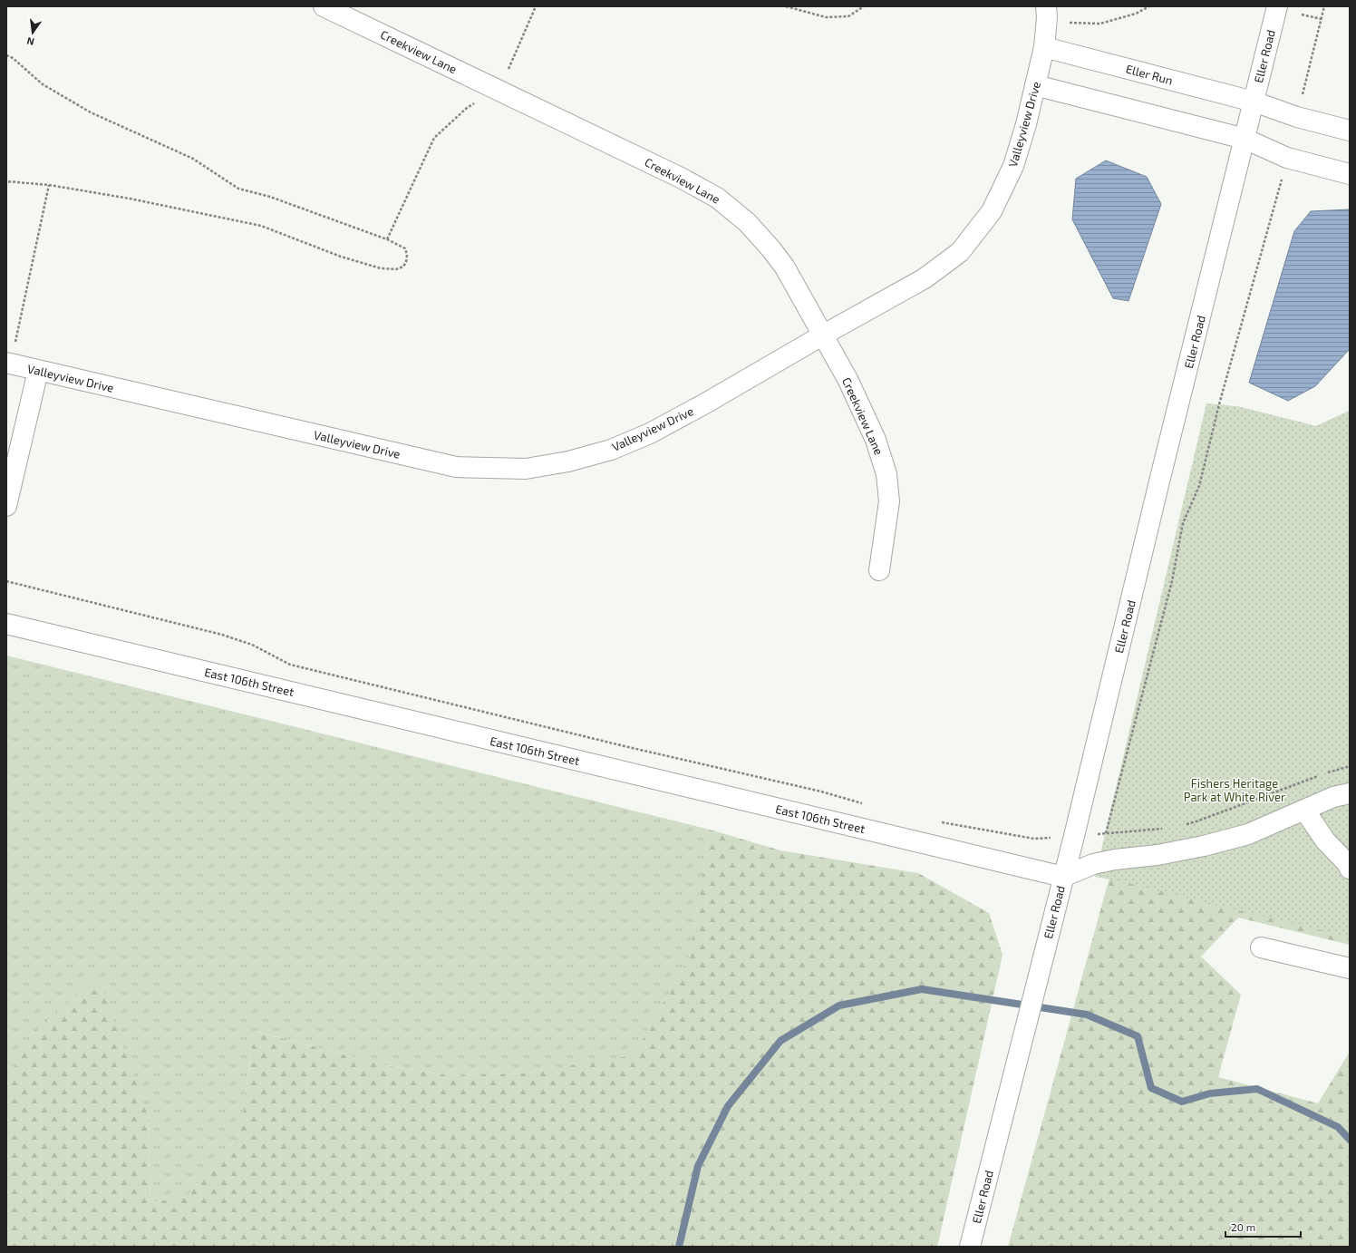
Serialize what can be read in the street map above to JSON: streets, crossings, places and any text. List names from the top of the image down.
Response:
{
  "streets": {
    "street": [
      "Creekview Lane",
      "Eller Road",
      "Eller Run",
      "Valleyview Drive",
      "East 106th Street"
    ]
  },
  "crossings": [
    ["Creekview Lane", "Valleyview Drive"],
    ["Eller Road", "Eller Run"],
    ["Eller Road", "East 106th Street"],
    ["Eller Run", "Valleyview Drive"]
  ],
  "parks": ["Fishers Heritage Park at White River"],
  "scale_bar": "20 m",
  "north": "bottom"
}
